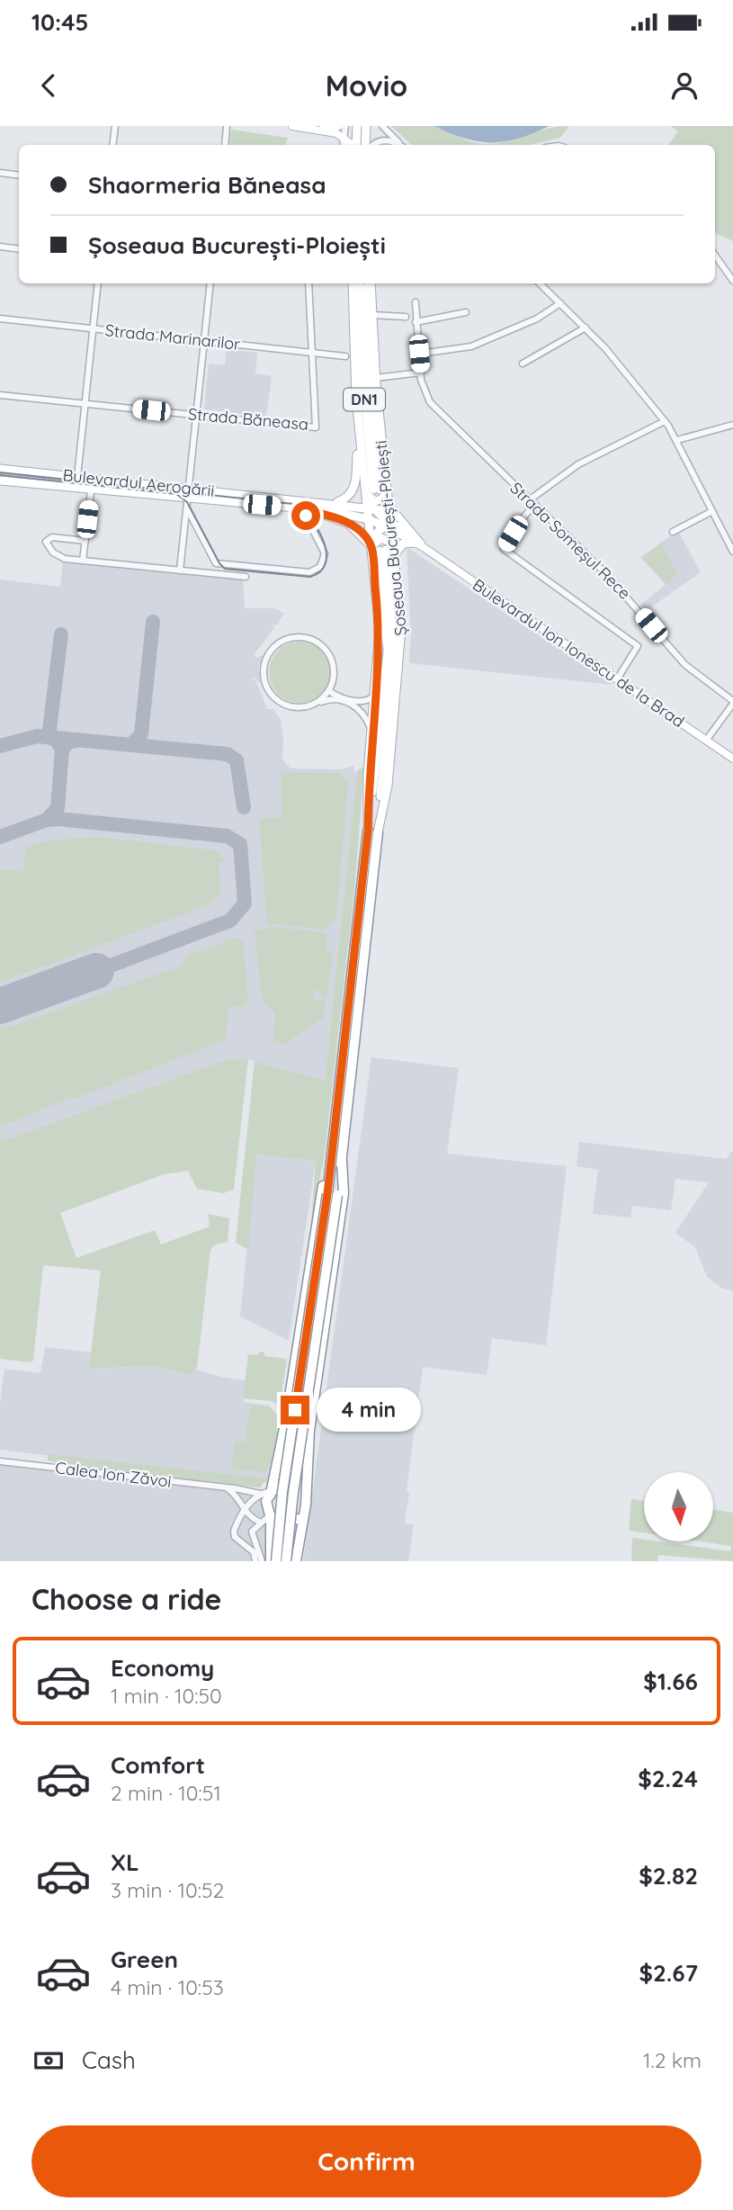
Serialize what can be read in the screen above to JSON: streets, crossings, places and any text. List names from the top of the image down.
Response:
{
  "streets": {
    "highway": ["Șoseaua București-Ploiești"],
    "main road": ["DN1", "Bulevardul Aerogării", "Bulevardul Ion Ionescu de la Brad"],
    "street": [
      "Strada Marinarilor",
      "Strada Băneasa",
      "Strada Someșul Rece",
      "Calea Ion Zăvoi"
    ]
  },
  "crossings": [
    ["Strada Marinarilor", "Strada Băneasa"],
    ["Bulevardul Aerogării", "Șoseaua București-Ploiești"],
    ["Bulevardul Aerogării", "Bulevardul Ion Ionescu de la Brad"],
    ["Șoseaua București-Ploiești", "Bulevardul Ion Ionescu de la Brad"]
  ],
  "north": "bottom",
  "page": {
    "status": "10:45",
    "header": "Movio",
    "banner": ["Shaormeria Băneasa", "Șoseaua București-Ploiești"],
    "bubble": "4 min",
    "heading": "Choose a ride",
    "list": [
      {
        "name": "Economy",
        "note": "1 min · 10:50",
        "value": "$1.66"
      },
      {
        "name": "Comfort",
        "note": "2 min · 10:51",
        "value": "$2.24"
      },
      {
        "name": "XL",
        "note": "3 min · 10:52",
        "value": "$2.82"
      },
      {
        "name": "Green",
        "note": "4 min · 10:53",
        "value": "$2.67"
      }
    ],
    "pay": ["Cash", "1.2 km"],
    "buttons": "Confirm"
  }
}
